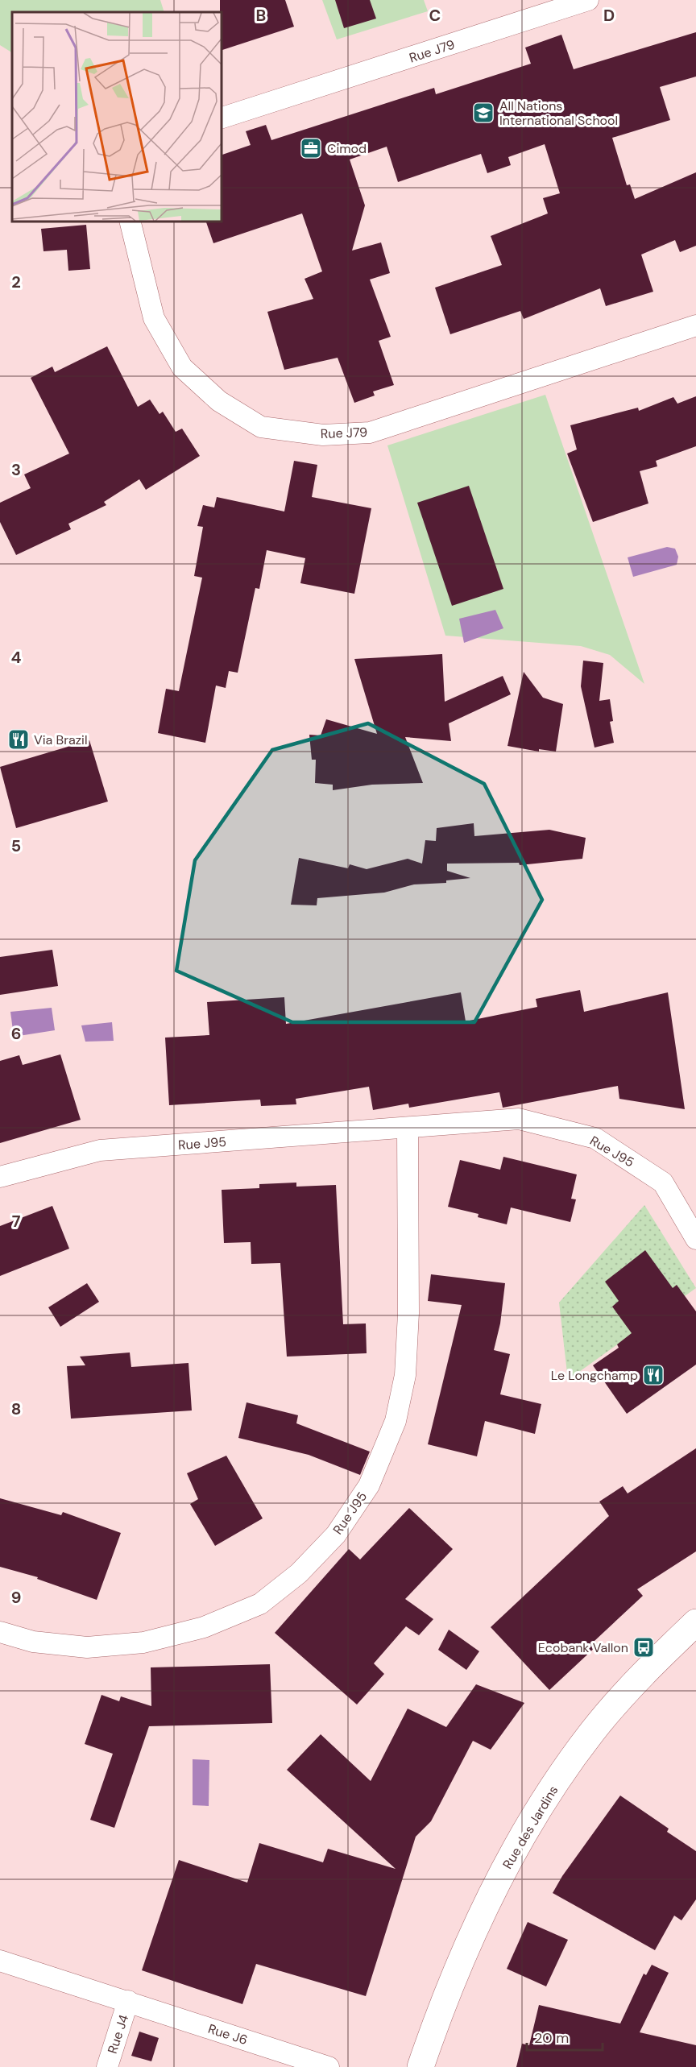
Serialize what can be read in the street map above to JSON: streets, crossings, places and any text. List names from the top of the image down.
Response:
{
  "streets": {
    "main road": ["Rue des Jardins"],
    "street": [
      "Rue J79",
      "Rue J95",
      "Rue J4",
      "Rue J6"
    ]
  },
  "crossings": [
    ["Rue J4", "Rue J6"]
  ],
  "places": {
    "school or university": ["All Nations International School"],
    "office": ["Cimod"],
    "restaurant": ["Via Brazil", "Le Longchamp"],
    "bus stop": ["Ecobank Vallon"]
  },
  "scale_bar": "20 m",
  "grid": {
    "columns": ["B", "C", "D"],
    "rows": [
      "2",
      "3",
      "4",
      "5",
      "6",
      "7",
      "8",
      "9"
    ]
  }
}
